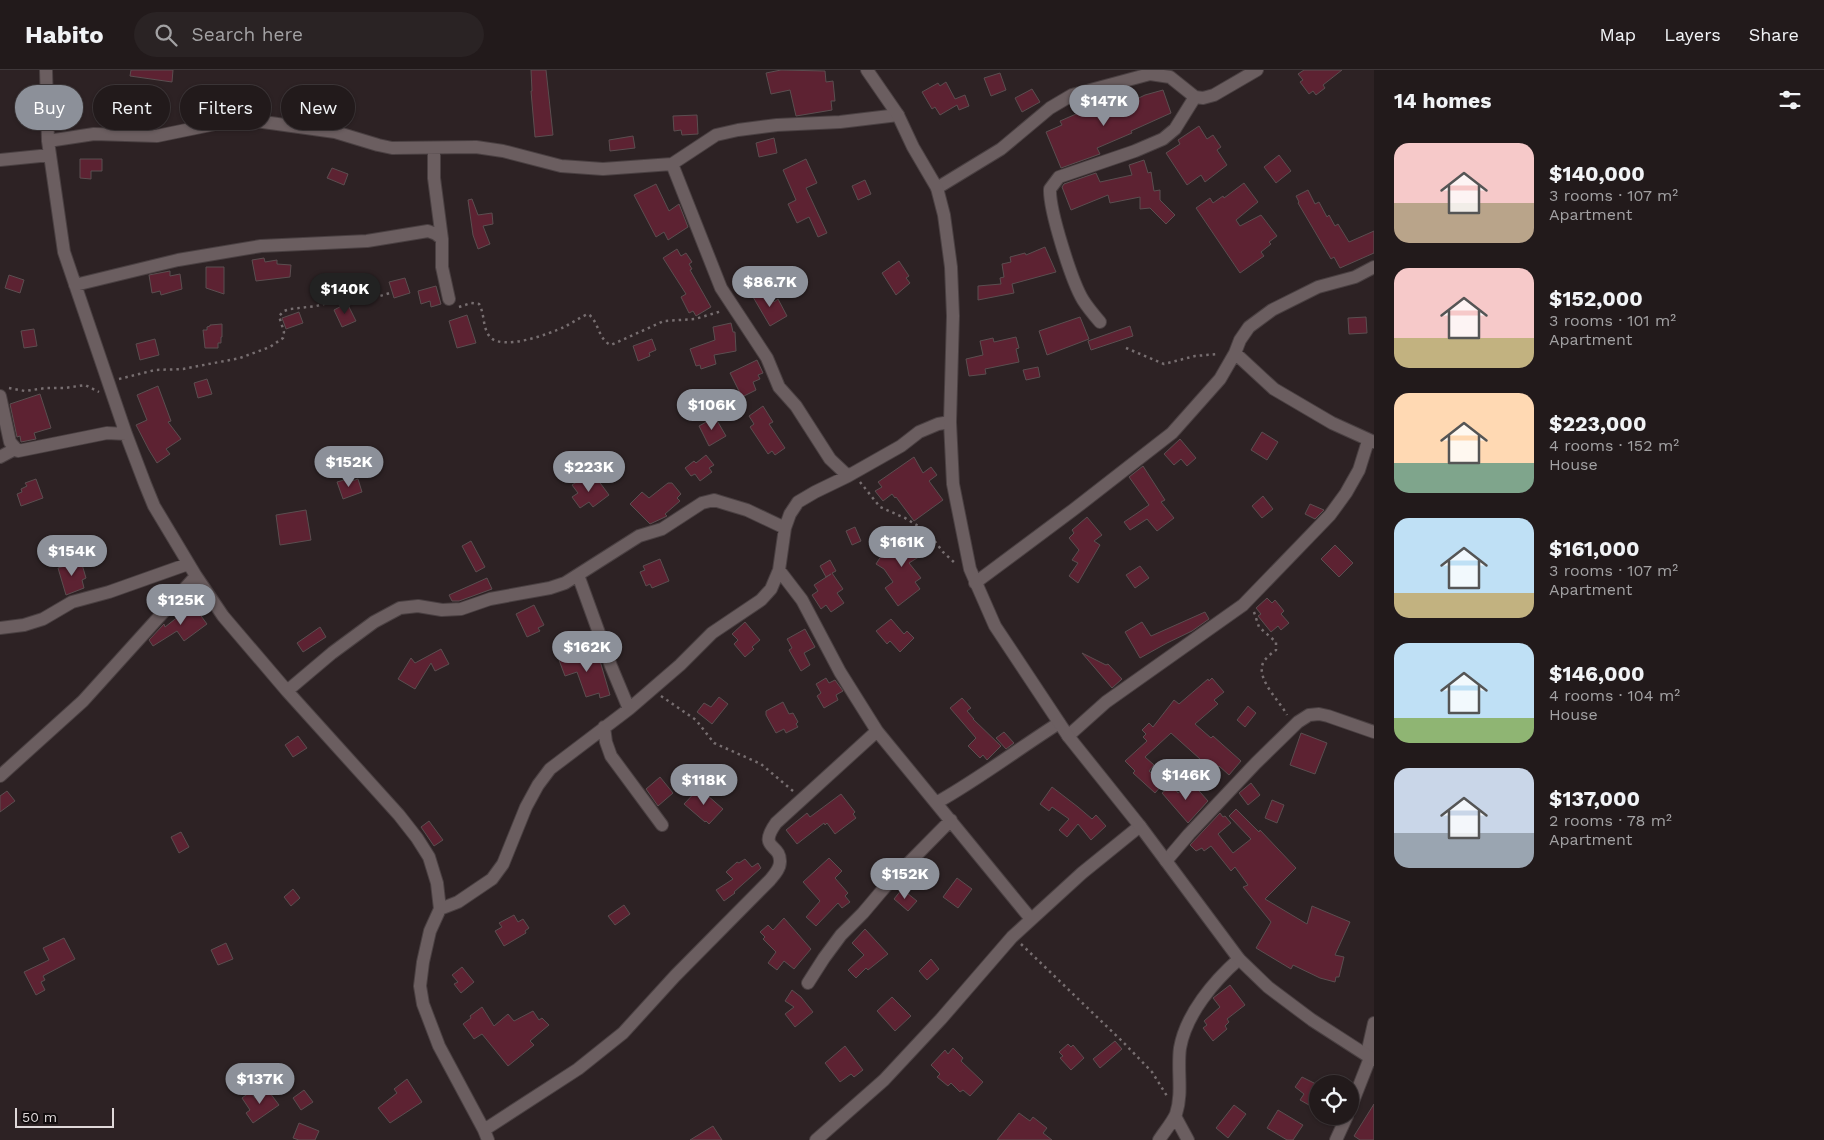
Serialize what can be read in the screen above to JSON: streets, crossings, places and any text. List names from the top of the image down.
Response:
{
  "scale_bar": "50 m",
  "page": {
    "header": "Habito",
    "search": "Search here",
    "nav": ["Map", "Layers", "Share"],
    "heading": "14 homes",
    "price": [
      "$147K",
      "$86.7K",
      "$140K",
      "$106K",
      "$152K",
      "$223K",
      "$161K",
      "$154K",
      "$125K",
      "$162K",
      "$146K",
      "$118K",
      "$152K",
      "$137K"
    ],
    "chip": [
      "Buy",
      "Rent",
      "Filters",
      "New"
    ],
    "list": [
      {
        "name": "$140,000",
        "note": "3 rooms · 107 m² · Apartment"
      },
      {
        "name": "$152,000",
        "note": "3 rooms · 101 m² · Apartment"
      },
      {
        "name": "$223,000",
        "note": "4 rooms · 152 m² · House"
      },
      {
        "name": "$161,000",
        "note": "3 rooms · 107 m² · Apartment"
      },
      {
        "name": "$146,000",
        "note": "4 rooms · 104 m² · House"
      },
      {
        "name": "$137,000",
        "note": "2 rooms · 78 m² · Apartment"
      }
    ],
    "scale": "50 m"
  }
}
